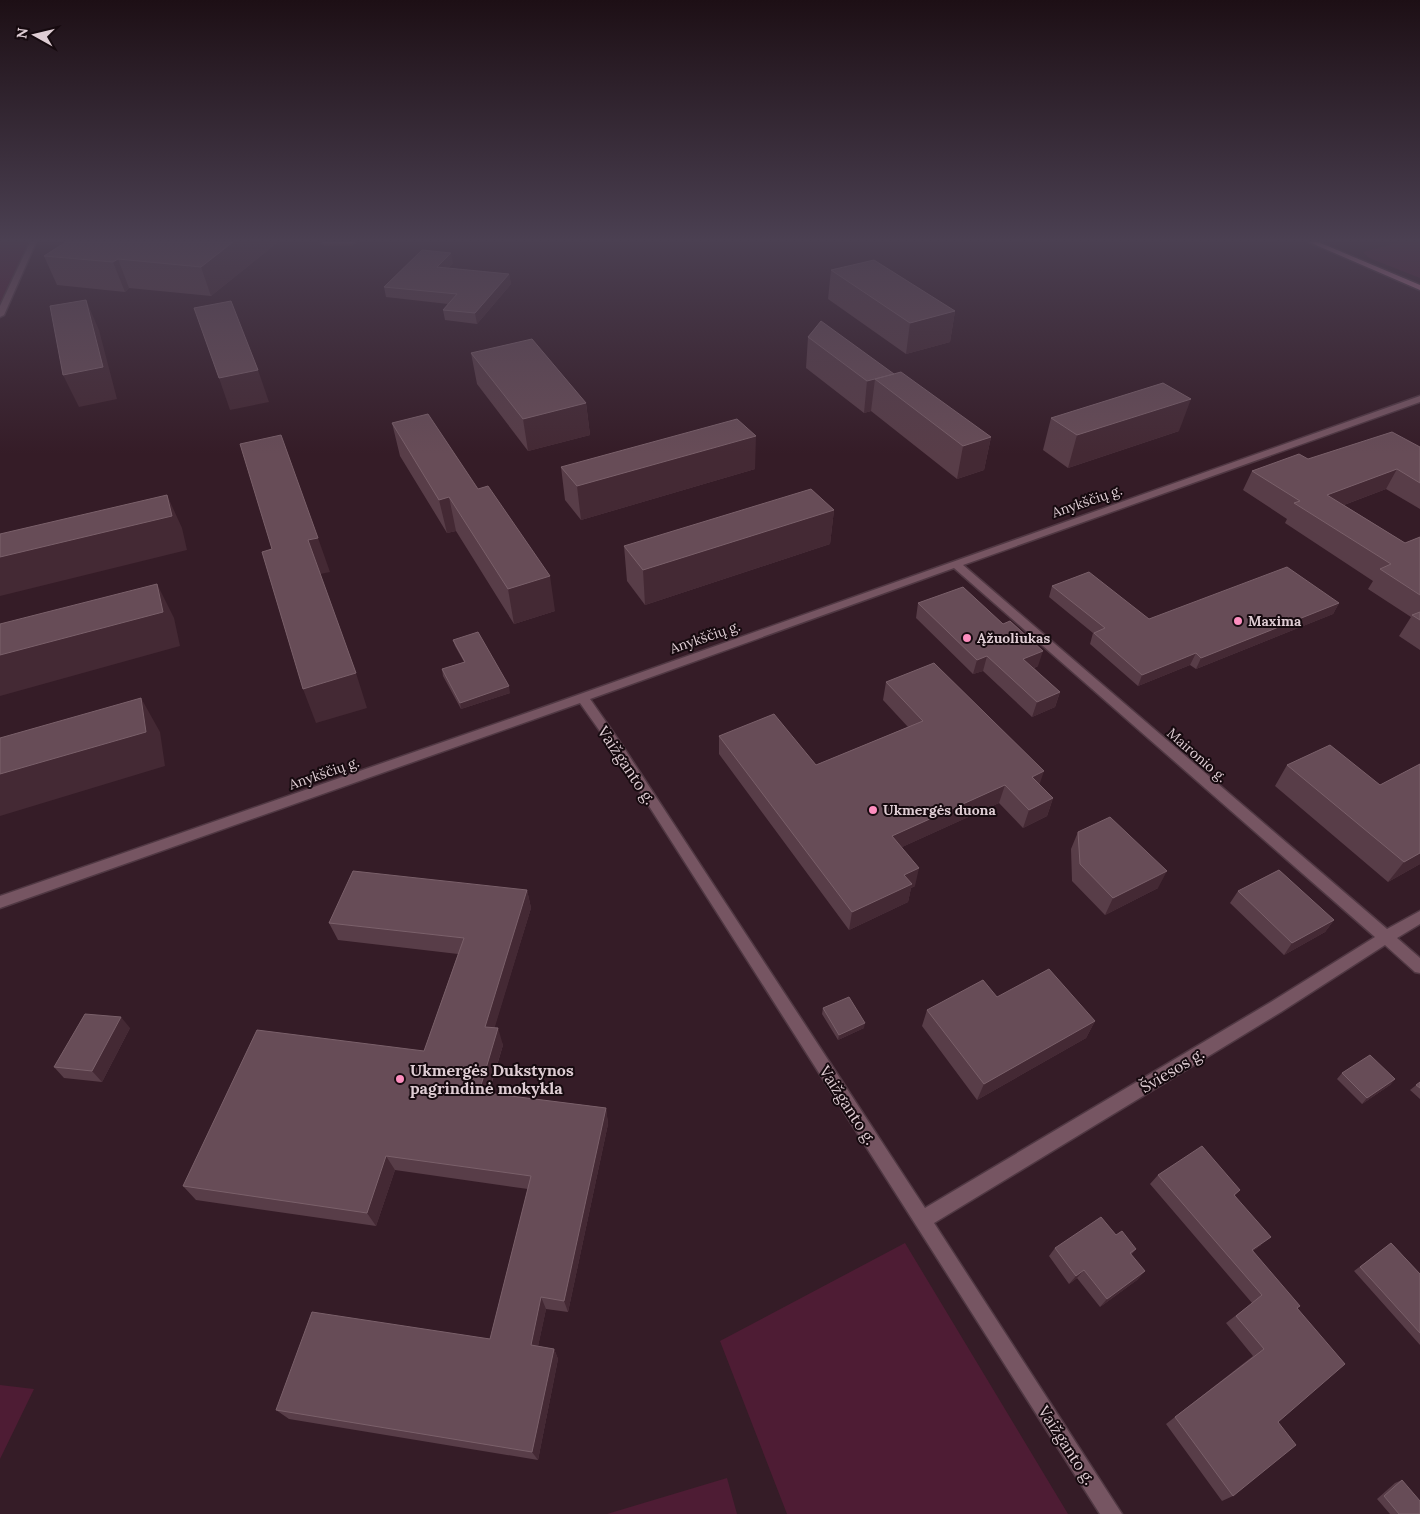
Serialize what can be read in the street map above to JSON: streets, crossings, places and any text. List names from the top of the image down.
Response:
{
  "streets": {
    "street": [
      "Anykščių g.",
      "Maironio g.",
      "Vaižganto g.",
      "Šviesos g."
    ]
  },
  "crossings": [
    ["Anykščių g.", "Maironio g."],
    ["Anykščių g.", "Vaižganto g."],
    ["Maironio g.", "Šviesos g."],
    ["Vaižganto g.", "Šviesos g."]
  ],
  "places": [
    "Maxima",
    "Ąžuoliukas",
    "Ukmergės duona",
    "Ukmergės Dukstynos pagrindinė mokykla"
  ],
  "north": "left"
}
